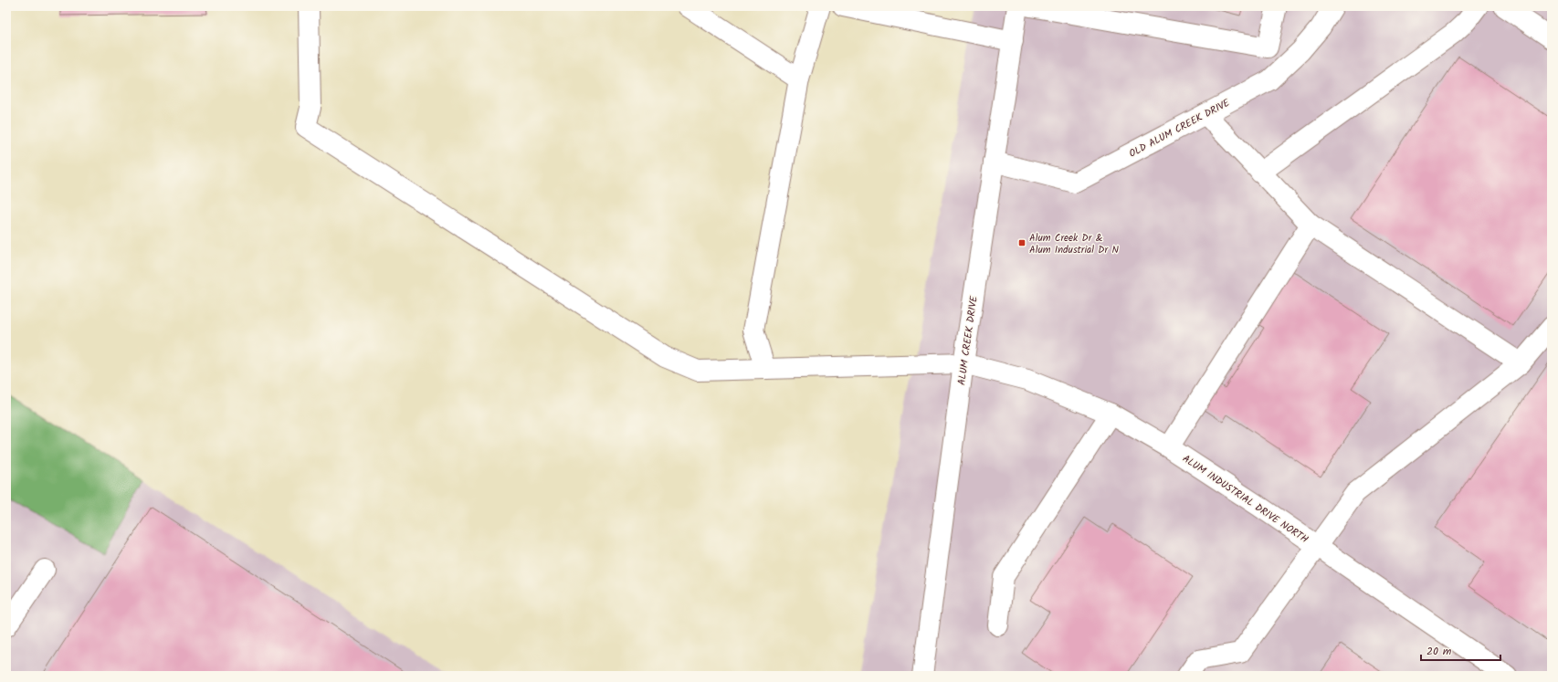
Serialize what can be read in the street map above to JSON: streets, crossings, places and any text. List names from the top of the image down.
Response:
{
  "streets": {
    "street": ["OLD ALUM CREEK DRIVE", "ALUM CREEK DRIVE", "ALUM INDUSTRIAL DRIVE NORTH"]
  },
  "crossings": [
    ["OLD ALUM CREEK DRIVE", "ALUM CREEK DRIVE"],
    ["ALUM CREEK DRIVE", "ALUM INDUSTRIAL DRIVE NORTH"]
  ],
  "places": {
    "transit": ["Alum Creek Dr & Alum Industrial Dr N"]
  },
  "scale_bar": "20 m"
}
